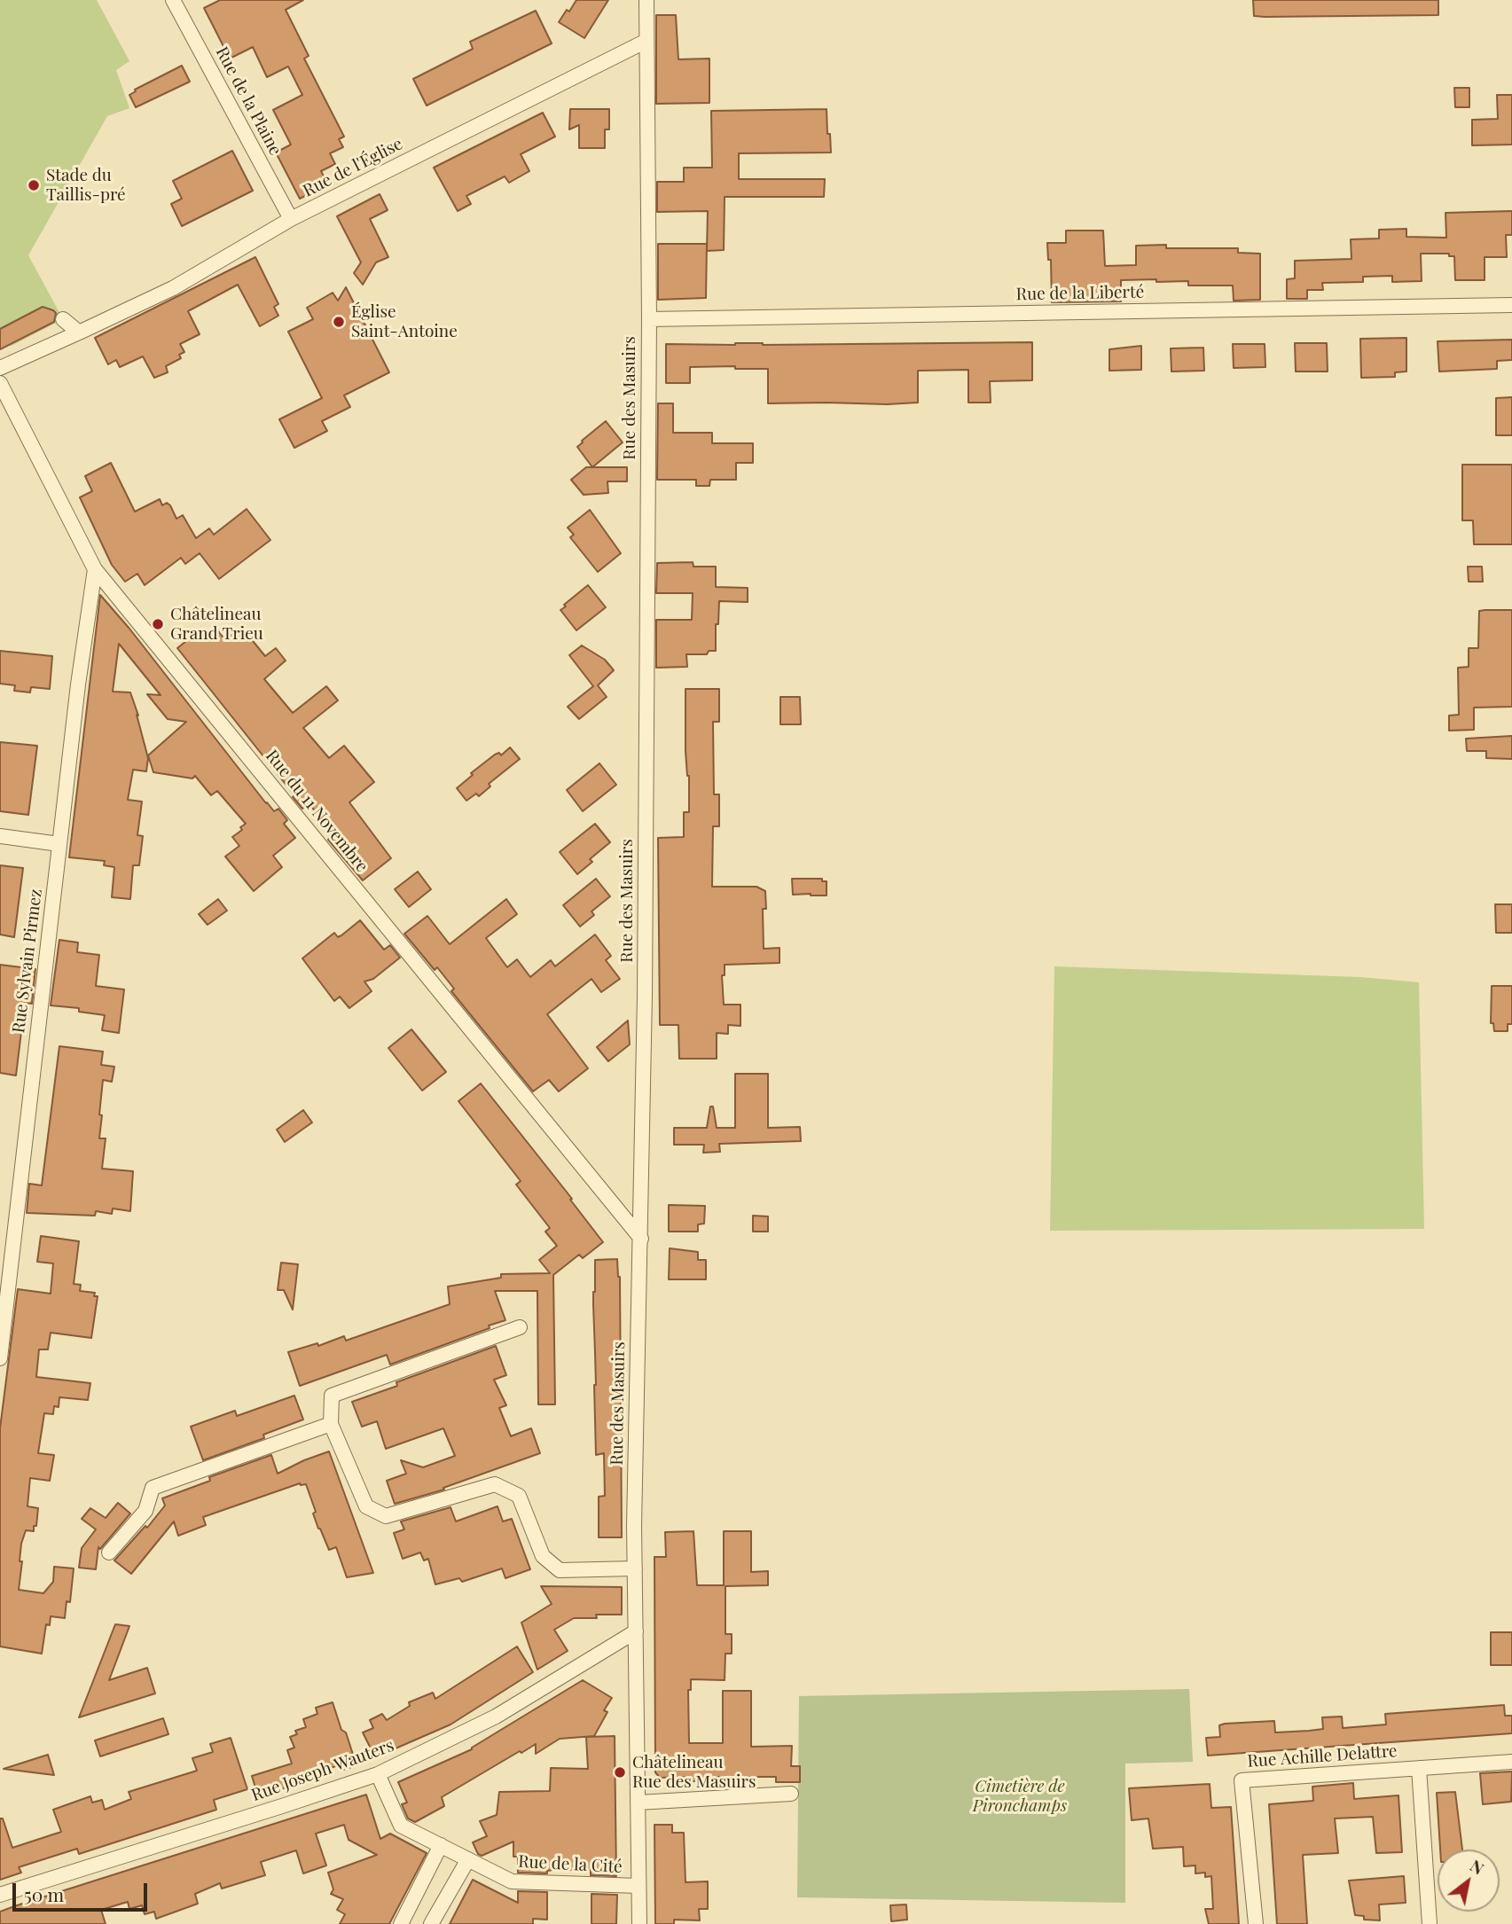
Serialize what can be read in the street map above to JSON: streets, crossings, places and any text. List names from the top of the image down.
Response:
{
  "streets": {
    "street": [
      "Rue de la Plaine",
      "Rue de l'Église",
      "Rue de la Liberté",
      "Rue des Masuirs",
      "Rue du 11 Novembre",
      "Rue Sylvain Pirmez",
      "Rue Achille Delattre",
      "Rue Joseph Wauters",
      "Rue de la Cité"
    ]
  },
  "crossings": [
    ["Rue de la Plaine", "Rue de l'Église"],
    ["Rue de l'Église", "Rue des Masuirs"],
    ["Rue de la Liberté", "Rue des Masuirs"],
    ["Rue des Masuirs", "Rue du 11 Novembre"],
    ["Rue des Masuirs", "Rue Joseph Wauters"],
    ["Rue des Masuirs", "Rue de la Cité"],
    ["Rue du 11 Novembre", "Rue Sylvain Pirmez"],
    ["Rue Joseph Wauters", "Rue de la Cité"]
  ],
  "parks": ["Cimetière de Pironchamps"],
  "places": [
    "Stade du Taillis-pré",
    "Église Saint-Antoine",
    "Châtelineau Grand Trieu",
    "Châtelineau Rue des Masuirs"
  ],
  "scale_bar": "50 m",
  "north": "top right"
}
